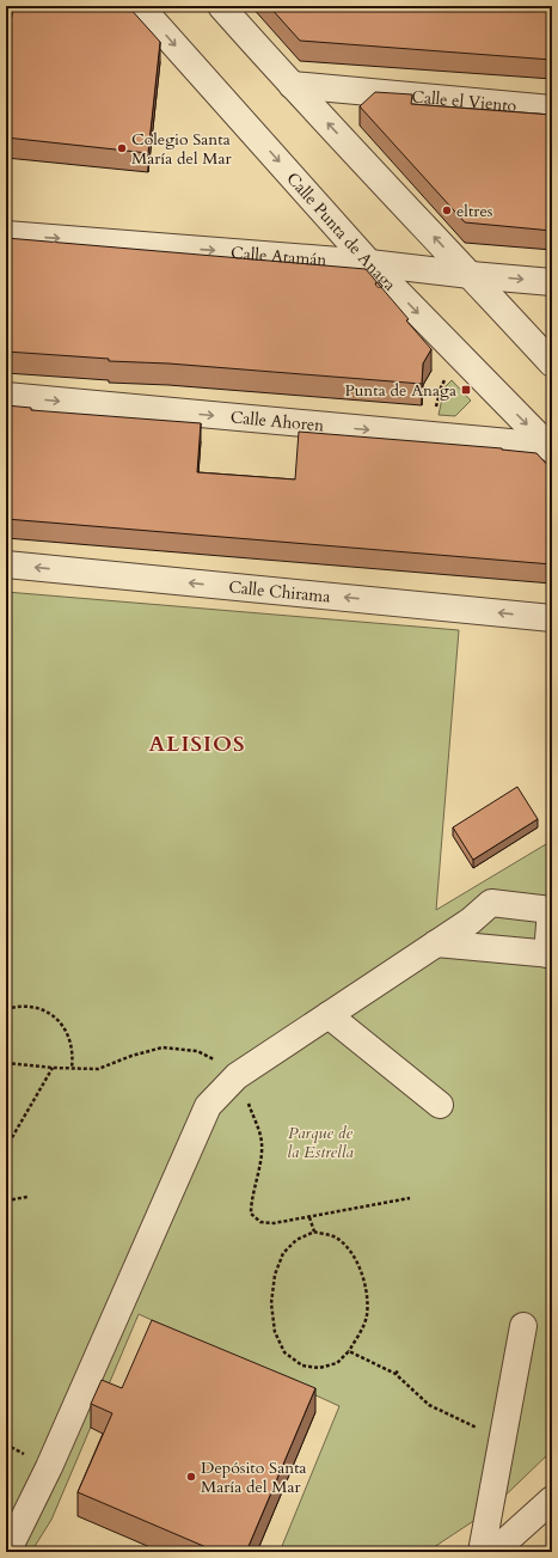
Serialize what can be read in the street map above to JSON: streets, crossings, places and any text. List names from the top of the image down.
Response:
{
  "streets": {
    "street": [
      "Calle el Viento",
      "Calle Punta de Anaga",
      "Calle Atamán",
      "Calle Ahoren",
      "Calle Chirama"
    ]
  },
  "crossings": [
    ["Calle Punta de Anaga", "Calle Atamán"],
    ["Calle Punta de Anaga", "Calle Ahoren"]
  ],
  "one_way": ["Calle Atamán", "Calle Ahoren", "Calle Chirama"],
  "districts": ["ALISIOS"],
  "parks": ["Parque de la Estrella"],
  "places": {
    "other": ["Colegio Santa María del Mar", "eltres", "Depósito Santa María del Mar"],
    "transit": ["Punta de Anaga"]
  }
}
